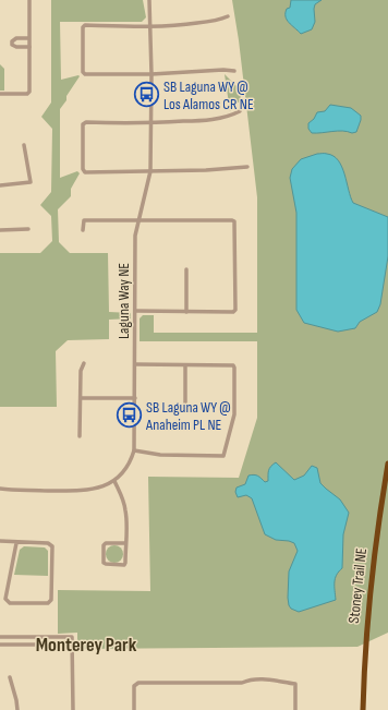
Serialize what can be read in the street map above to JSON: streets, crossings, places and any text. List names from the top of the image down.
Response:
{
  "streets": {
    "highway": ["Stoney Trail NE"],
    "street": ["Laguna Way NE"]
  },
  "districts": ["Monterey Park"],
  "places": {
    "bus stop": ["SB Laguna WY @ Los Alamos CR NE", "SB Laguna WY @ Anaheim PL NE"]
  }
}
